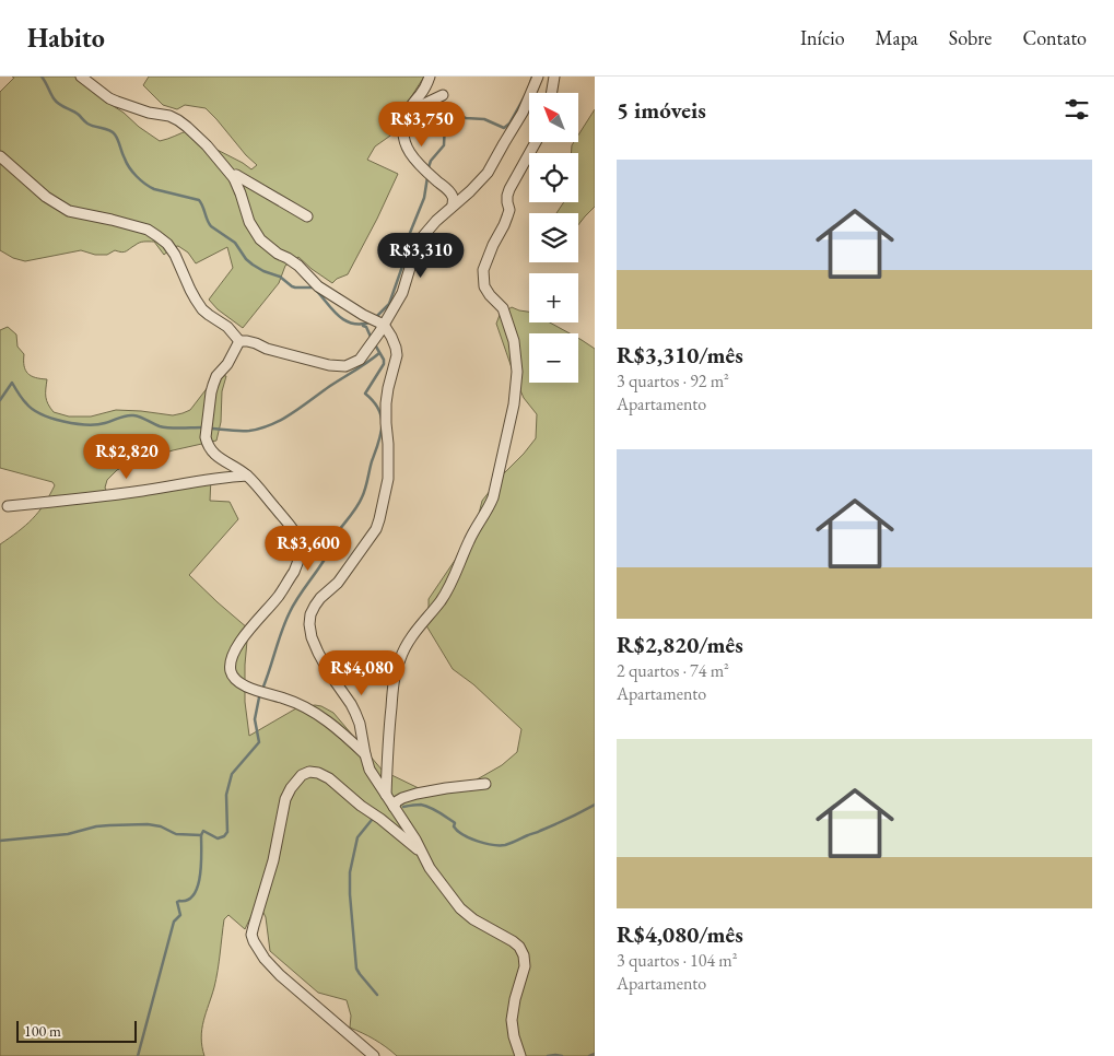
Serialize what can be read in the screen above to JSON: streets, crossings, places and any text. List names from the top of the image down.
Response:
{
  "scale_bar": "100 m",
  "north": "top left",
  "page": {
    "header": "Habito",
    "nav": [
      "Início",
      "Mapa",
      "Sobre",
      "Contato"
    ],
    "heading": "5 imóveis",
    "map_buttons": ["+", "−"],
    "price": [
      "R$3,750",
      "R$3,310",
      "R$2,820",
      "R$3,600",
      "R$4,080"
    ],
    "list": [
      {
        "name": "R$3,310/mês",
        "note": "3 quartos · 92 m² · Apartamento"
      },
      {
        "name": "R$2,820/mês",
        "note": "2 quartos · 74 m² · Apartamento"
      },
      {
        "name": "R$4,080/mês",
        "note": "3 quartos · 104 m² · Apartamento"
      }
    ],
    "scale": "100 m"
  }
}
